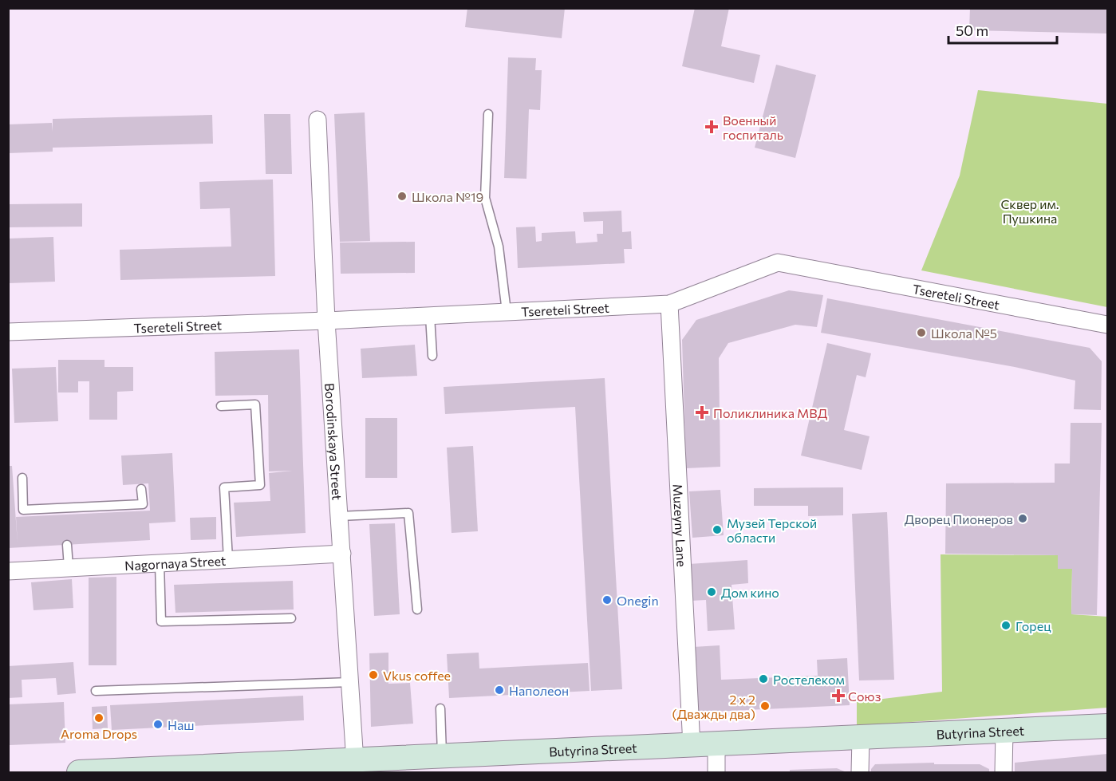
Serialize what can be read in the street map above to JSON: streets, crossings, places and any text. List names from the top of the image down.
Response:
{
  "streets": {
    "main road": ["Butyrina Street"],
    "street": [
      "Tsereteli Street",
      "Borodinskaya Street",
      "Muzeyny Lane",
      "Nagornaya Street"
    ]
  },
  "crossings": [
    ["Tsereteli Street", "Borodinskaya Street"],
    ["Tsereteli Street", "Muzeyny Lane"],
    ["Borodinskaya Street", "Nagornaya Street"],
    ["Borodinskaya Street", "Butyrina Street"],
    ["Muzeyny Lane", "Butyrina Street"]
  ],
  "parks": ["Сквер им. Пушкина"],
  "places": {
    "health": ["Военный госпиталь", "Поликлиника МВД", "Союз"],
    "other": [
      "Школа №19",
      "Школа №5",
      "Дворец Пионеров",
      "Музей Терской области",
      "Дом кино",
      "Onegin",
      "Горец",
      "Vkus coffee",
      "Ростелеком",
      "Наполеон",
      "2 х 2 (Дважды два)",
      "Aroma Drops",
      "Наш"
    ]
  },
  "scale_bar": "50 m"
}
